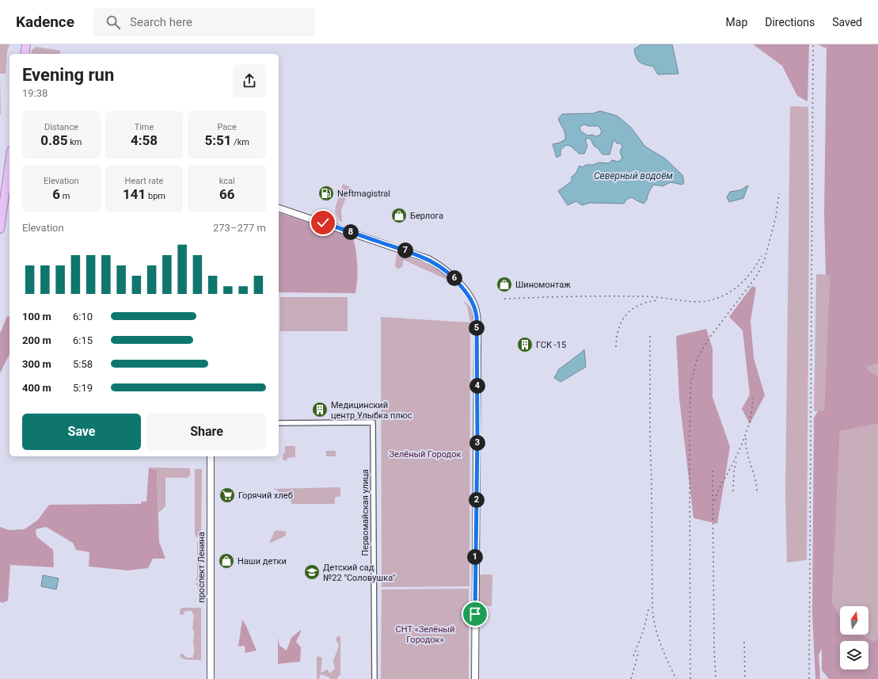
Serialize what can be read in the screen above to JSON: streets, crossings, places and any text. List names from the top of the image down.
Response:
{
  "streets": {
    "main road": ["проспект Ленина"],
    "street": ["Первомайская улица"]
  },
  "water": ["Северный водоём"],
  "parks": ["Зелёный Городок", "СНТ «Зелёный Городок»"],
  "places": {
    "fuel station": ["Neftmagistral"],
    "shop": ["Берлога", "Шиномонтаж", "Наши детки"],
    "building": ["ГСК -15", "Медицинский центр Улыбка плюс"],
    "supermarket": ["Горячий хлеб"],
    "school or university": ["Детский сад №22 \"Соловушка\""]
  },
  "north": "top",
  "page": {
    "header": "Kadence",
    "search": "Search here",
    "nav": ["Map", "Directions", "Saved"],
    "heading": ["Evening run", "19:38"],
    "stats": [
      ["Distance", "0.85 km"],
      ["Time", "4:58"],
      ["Pace", "5:51 /km"],
      ["Elevation", "6 m"],
      ["Heart rate", "141 bpm"],
      ["kcal", "66"]
    ],
    "chart": ["Elevation", "273–277 m"],
    "pins": [
      "8",
      "7",
      "6",
      "5",
      "4",
      "3",
      "2",
      "1"
    ],
    "list": [
      {
        "name": "100 m",
        "note": "6:10"
      },
      {
        "name": "200 m",
        "note": "6:15"
      },
      {
        "name": "300 m",
        "note": "5:58"
      },
      {
        "name": "400 m",
        "note": "5:19"
      }
    ],
    "buttons": ["Save", "Share"]
  }
}
